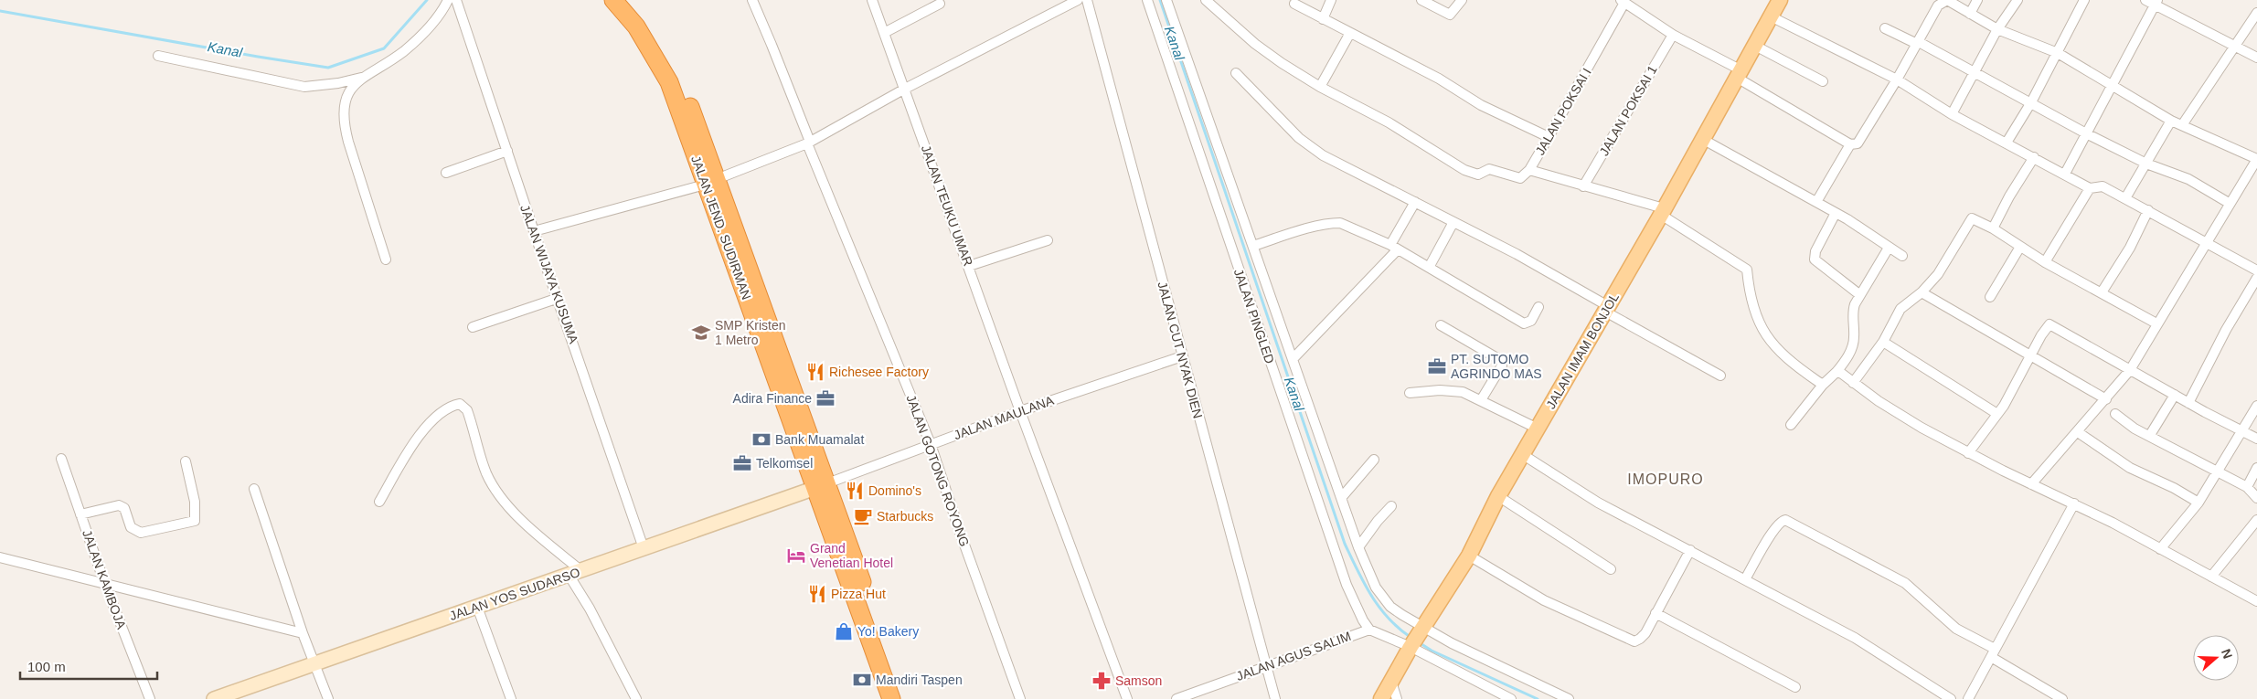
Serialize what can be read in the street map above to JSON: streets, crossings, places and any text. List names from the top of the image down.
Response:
{
  "streets": {
    "highway": ["JALAN JEND. SUDIRMAN"],
    "main road": ["JALAN IMAM BONJOL"],
    "street": [
      "JALAN POKSAI 1",
      "JALAN POKSAI I",
      "JALAN TEUKU UMAR",
      "JALAN WIJAYA KUSUMA",
      "JALAN PINGLED",
      "JALAN CUT NYAK DIEN",
      "JALAN MAULANA",
      "JALAN GOTONG ROYONG",
      "JALAN KAMBOJA",
      "JALAN YOS SUDARSO",
      "JALAN AGUS SALIM"
    ]
  },
  "crossings": [
    ["JALAN POKSAI 1", "JALAN POKSAI I"],
    ["JALAN POKSAI I", "JALAN IMAM BONJOL"],
    ["JALAN TEUKU UMAR", "JALAN MAULANA"],
    ["JALAN JEND. SUDIRMAN", "JALAN MAULANA"],
    ["JALAN JEND. SUDIRMAN", "JALAN YOS SUDARSO"],
    ["JALAN WIJAYA KUSUMA", "JALAN YOS SUDARSO"],
    ["JALAN PINGLED", "JALAN AGUS SALIM"],
    ["JALAN CUT NYAK DIEN", "JALAN MAULANA"],
    ["JALAN CUT NYAK DIEN", "JALAN AGUS SALIM"],
    ["JALAN MAULANA", "JALAN GOTONG ROYONG"],
    ["JALAN MAULANA", "JALAN YOS SUDARSO"]
  ],
  "districts": ["IMOPURO"],
  "water": ["Kanal"],
  "places": {
    "school or university": ["SMP Kristen 1 Metro"],
    "office": ["PT. SUTOMO AGRINDO MAS", "Adira Finance", "Telkomsel"],
    "restaurant": ["Richesee Factory", "Domino's", "Pizza Hut"],
    "bank": ["Bank Muamalat", "Mandiri Taspen"],
    "cafe": ["Starbucks"],
    "hotel": ["Grand Venetian Hotel"],
    "shop": ["Yo! Bakery"],
    "pharmacy": ["Samson"]
  },
  "scale_bar": "100 m",
  "north": "right"
}
